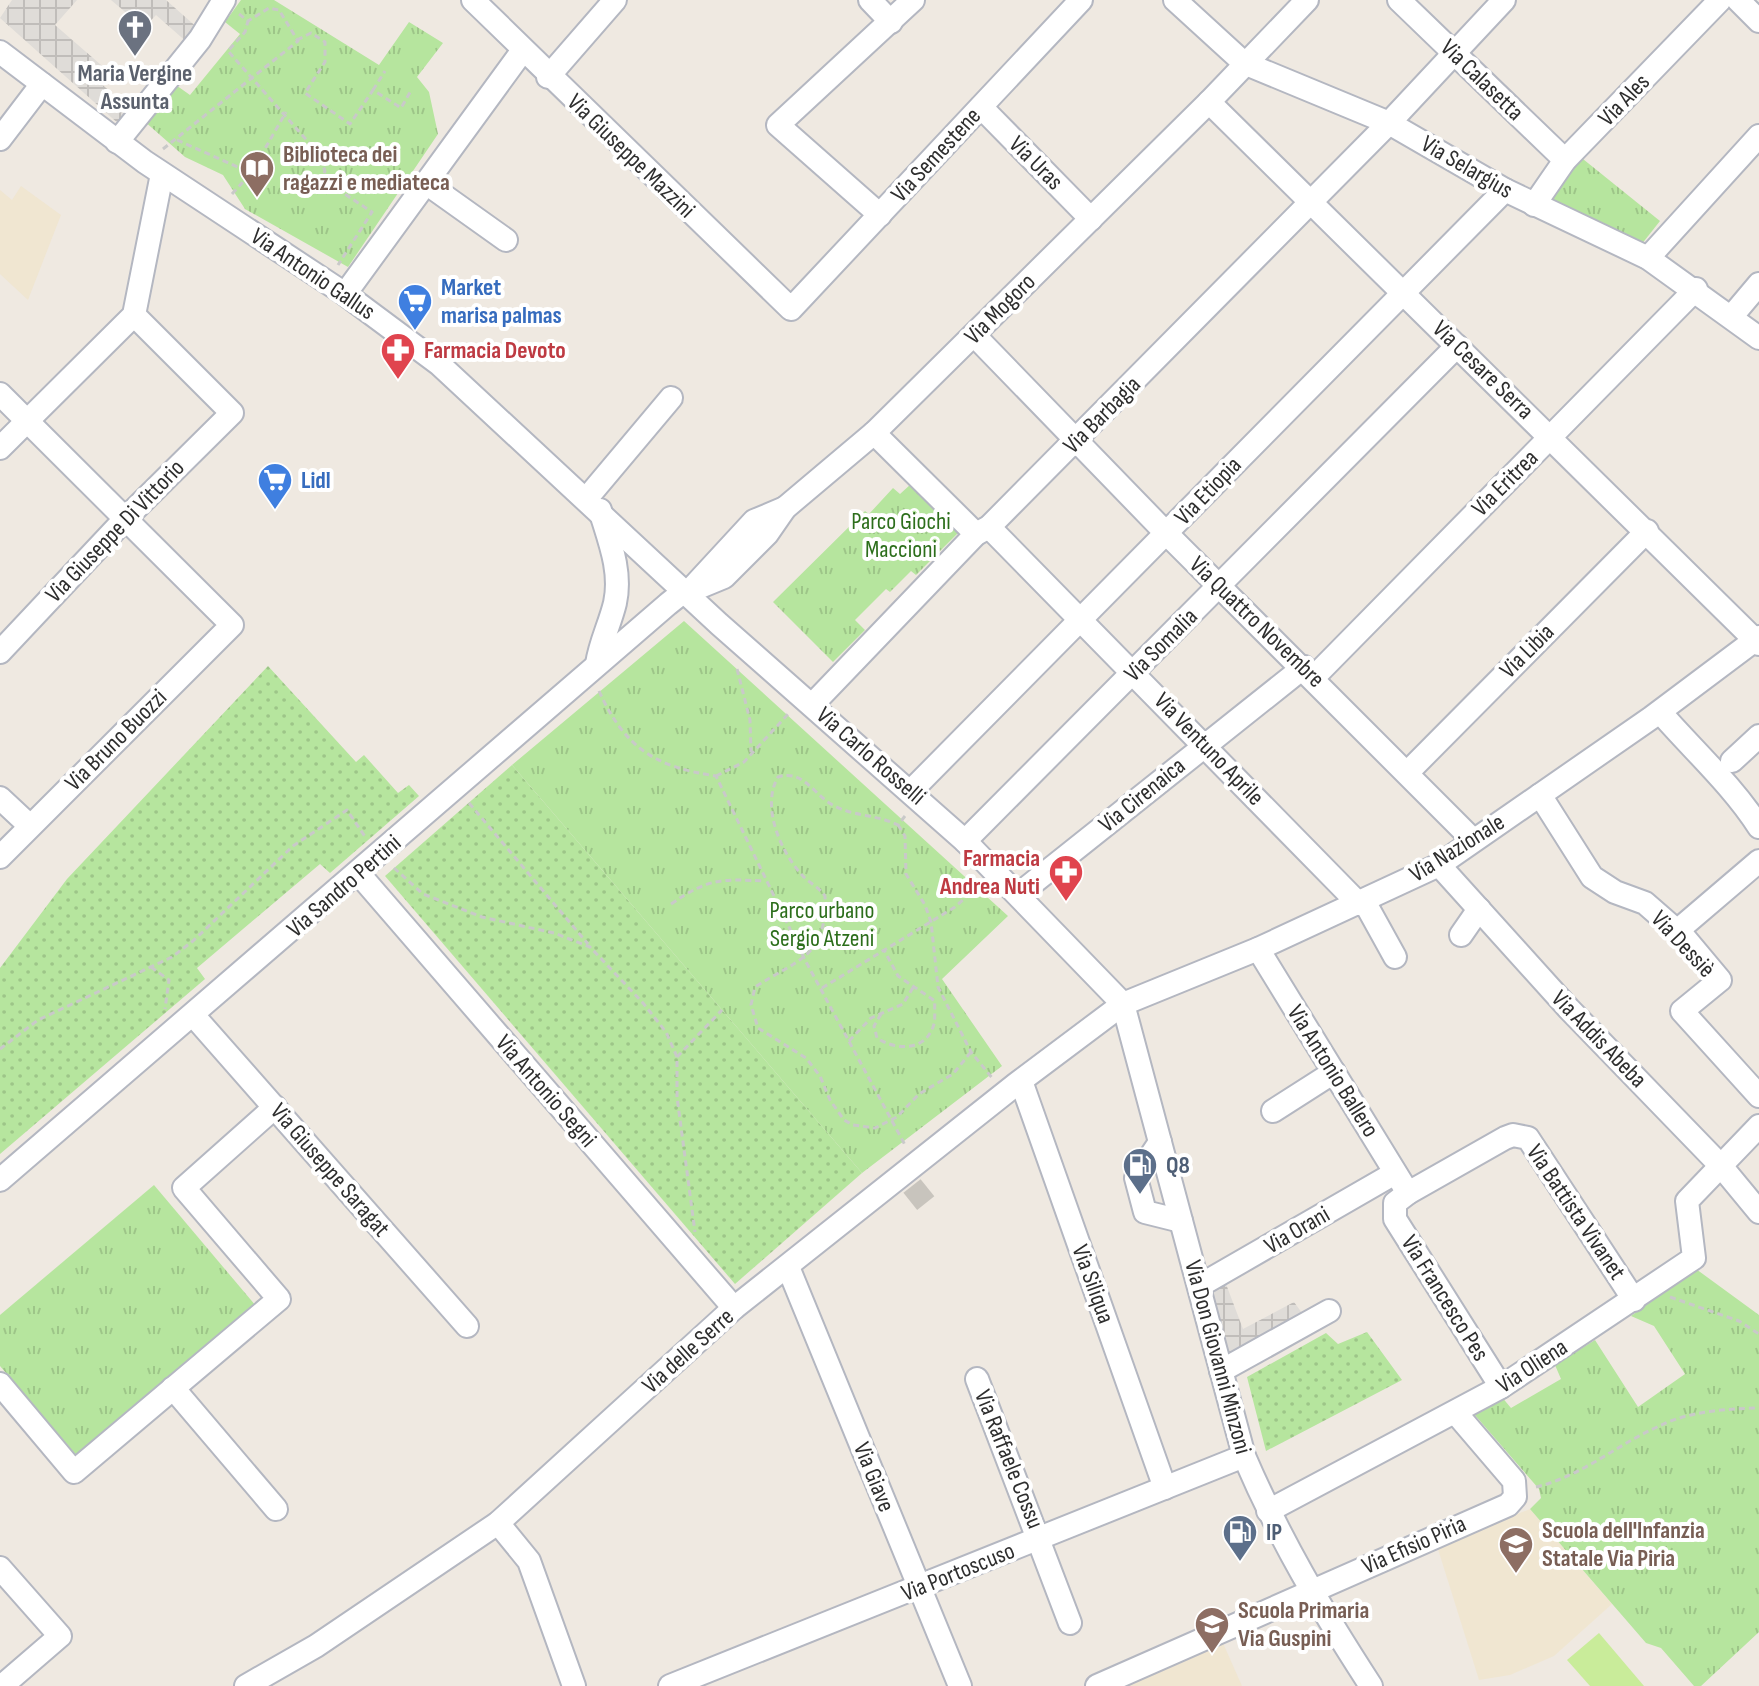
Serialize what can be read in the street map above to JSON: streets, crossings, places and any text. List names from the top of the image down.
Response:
{
  "streets": {
    "street": [
      "Via Calasetta",
      "Via Ales",
      "Via Semestene",
      "Via Giuseppe Mazzini",
      "Via Uras",
      "Via Selargius",
      "Via Antonio Gallus",
      "Via Mogoro",
      "Via Cesare Serra",
      "Via Barbagia",
      "Via Eritrea",
      "Via Etiopia",
      "Via Giuseppe Di Vittorio",
      "Via Quattro Novembre",
      "Via Somalia",
      "Via Libia",
      "Via Bruno Buozzi",
      "Via Ventuno Aprile",
      "Via Carlo Rosselli",
      "Via Cirenaica",
      "Via Nazionale",
      "Via Sandro Pertini",
      "Via Dessiè",
      "Via Addis Abeba",
      "Via Antonio Ballero",
      "Via Antonio Segni",
      "Via Giuseppe Saragat",
      "Via Battista Vivanet",
      "Via Orani",
      "Via Siliqua",
      "Via Francesco Pes",
      "Via delle Serre",
      "Via Don Giovanni Minzoni",
      "Via Oliena",
      "Via Raffaele Cossu",
      "Via Giave",
      "Via Efisio Piria",
      "Via Portoscuso"
    ]
  },
  "crossings": [
    ["Via Calasetta", "Via Ales"],
    ["Via Calasetta", "Via Barbagia"],
    ["Via Ales", "Via Selargius"],
    ["Via Semestene", "Via Giuseppe Mazzini"],
    ["Via Semestene", "Via Uras"],
    ["Via Uras", "Via Mogoro"],
    ["Via Selargius", "Via Mogoro"],
    ["Via Selargius", "Via Barbagia"],
    ["Via Selargius", "Via Eritrea"],
    ["Via Selargius", "Via Etiopia"],
    ["Via Antonio Gallus", "Via Carlo Rosselli"],
    ["Via Mogoro", "Via Cesare Serra"],
    ["Via Mogoro", "Via Quattro Novembre"],
    ["Via Mogoro", "Via Ventuno Aprile"],
    ["Via Mogoro", "Via Carlo Rosselli"],
    ["Via Mogoro", "Via Sandro Pertini"],
    ["Via Cesare Serra", "Via Barbagia"],
    ["Via Cesare Serra", "Via Eritrea"],
    ["Via Cesare Serra", "Via Etiopia"],
    ["Via Cesare Serra", "Via Somalia"],
    ["Via Cesare Serra", "Via Libia"],
    ["Via Cesare Serra", "Via Nazionale"],
    ["Via Barbagia", "Via Quattro Novembre"],
    ["Via Barbagia", "Via Ventuno Aprile"],
    ["Via Barbagia", "Via Carlo Rosselli"],
    ["Via Eritrea", "Via Quattro Novembre"],
    ["Via Eritrea", "Via Cirenaica"],
    ["Via Etiopia", "Via Quattro Novembre"],
    ["Via Etiopia", "Via Ventuno Aprile"],
    ["Via Etiopia", "Via Carlo Rosselli"],
    ["Via Giuseppe Di Vittorio", "Via Bruno Buozzi"],
    ["Via Quattro Novembre", "Via Somalia"],
    ["Via Quattro Novembre", "Via Libia"],
    ["Via Quattro Novembre", "Via Cirenaica"],
    ["Via Quattro Novembre", "Via Nazionale"],
    ["Via Somalia", "Via Ventuno Aprile"],
    ["Via Somalia", "Via Carlo Rosselli"],
    ["Via Ventuno Aprile", "Via Cirenaica"],
    ["Via Ventuno Aprile", "Via Nazionale"],
    ["Via Carlo Rosselli", "Via Cirenaica"],
    ["Via Carlo Rosselli", "Via Nazionale"],
    ["Via Carlo Rosselli", "Via Sandro Pertini"],
    ["Via Carlo Rosselli", "Via delle Serre"],
    ["Via Carlo Rosselli", "Via Don Giovanni Minzoni"],
    ["Via Nazionale", "Via Dessiè"],
    ["Via Nazionale", "Via Addis Abeba"],
    ["Via Nazionale", "Via Antonio Ballero"],
    ["Via Nazionale", "Via delle Serre"],
    ["Via Nazionale", "Via Don Giovanni Minzoni"],
    ["Via Sandro Pertini", "Via Antonio Segni"],
    ["Via Sandro Pertini", "Via Giuseppe Saragat"],
    ["Via Addis Abeba", "Via Oliena"],
    ["Via Antonio Ballero", "Via Battista Vivanet"],
    ["Via Antonio Ballero", "Via Orani"],
    ["Via Antonio Ballero", "Via Francesco Pes"],
    ["Via Antonio Segni", "Via delle Serre"],
    ["Via Battista Vivanet", "Via Francesco Pes"],
    ["Via Battista Vivanet", "Via Oliena"],
    ["Via Orani", "Via Don Giovanni Minzoni"],
    ["Via Siliqua", "Via delle Serre"],
    ["Via Siliqua", "Via Portoscuso"],
    ["Via Francesco Pes", "Via Oliena"],
    ["Via delle Serre", "Via Don Giovanni Minzoni"],
    ["Via delle Serre", "Via Giave"],
    ["Via Don Giovanni Minzoni", "Via Oliena"],
    ["Via Don Giovanni Minzoni", "Via Efisio Piria"],
    ["Via Don Giovanni Minzoni", "Via Portoscuso"],
    ["Via Raffaele Cossu", "Via Portoscuso"],
    ["Via Giave", "Via Portoscuso"]
  ],
  "parks": ["Parco Giochi Maccioni", "Parco urbano Sergio Atzeni"],
  "places": {
    "church": ["Maria Vergine Assunta"],
    "library": ["Biblioteca dei ragazzi e mediateca"],
    "supermarket": ["Market marisa palmas", "Lidl"],
    "pharmacy": ["Farmacia Devoto", "Farmacia Andrea Nuti"],
    "fuel station": ["Q8", "IP"],
    "school or university": ["Scuola dell'Infanzia Statale Via Piria", "Scuola Primaria Via Guspini"]
  }
}
